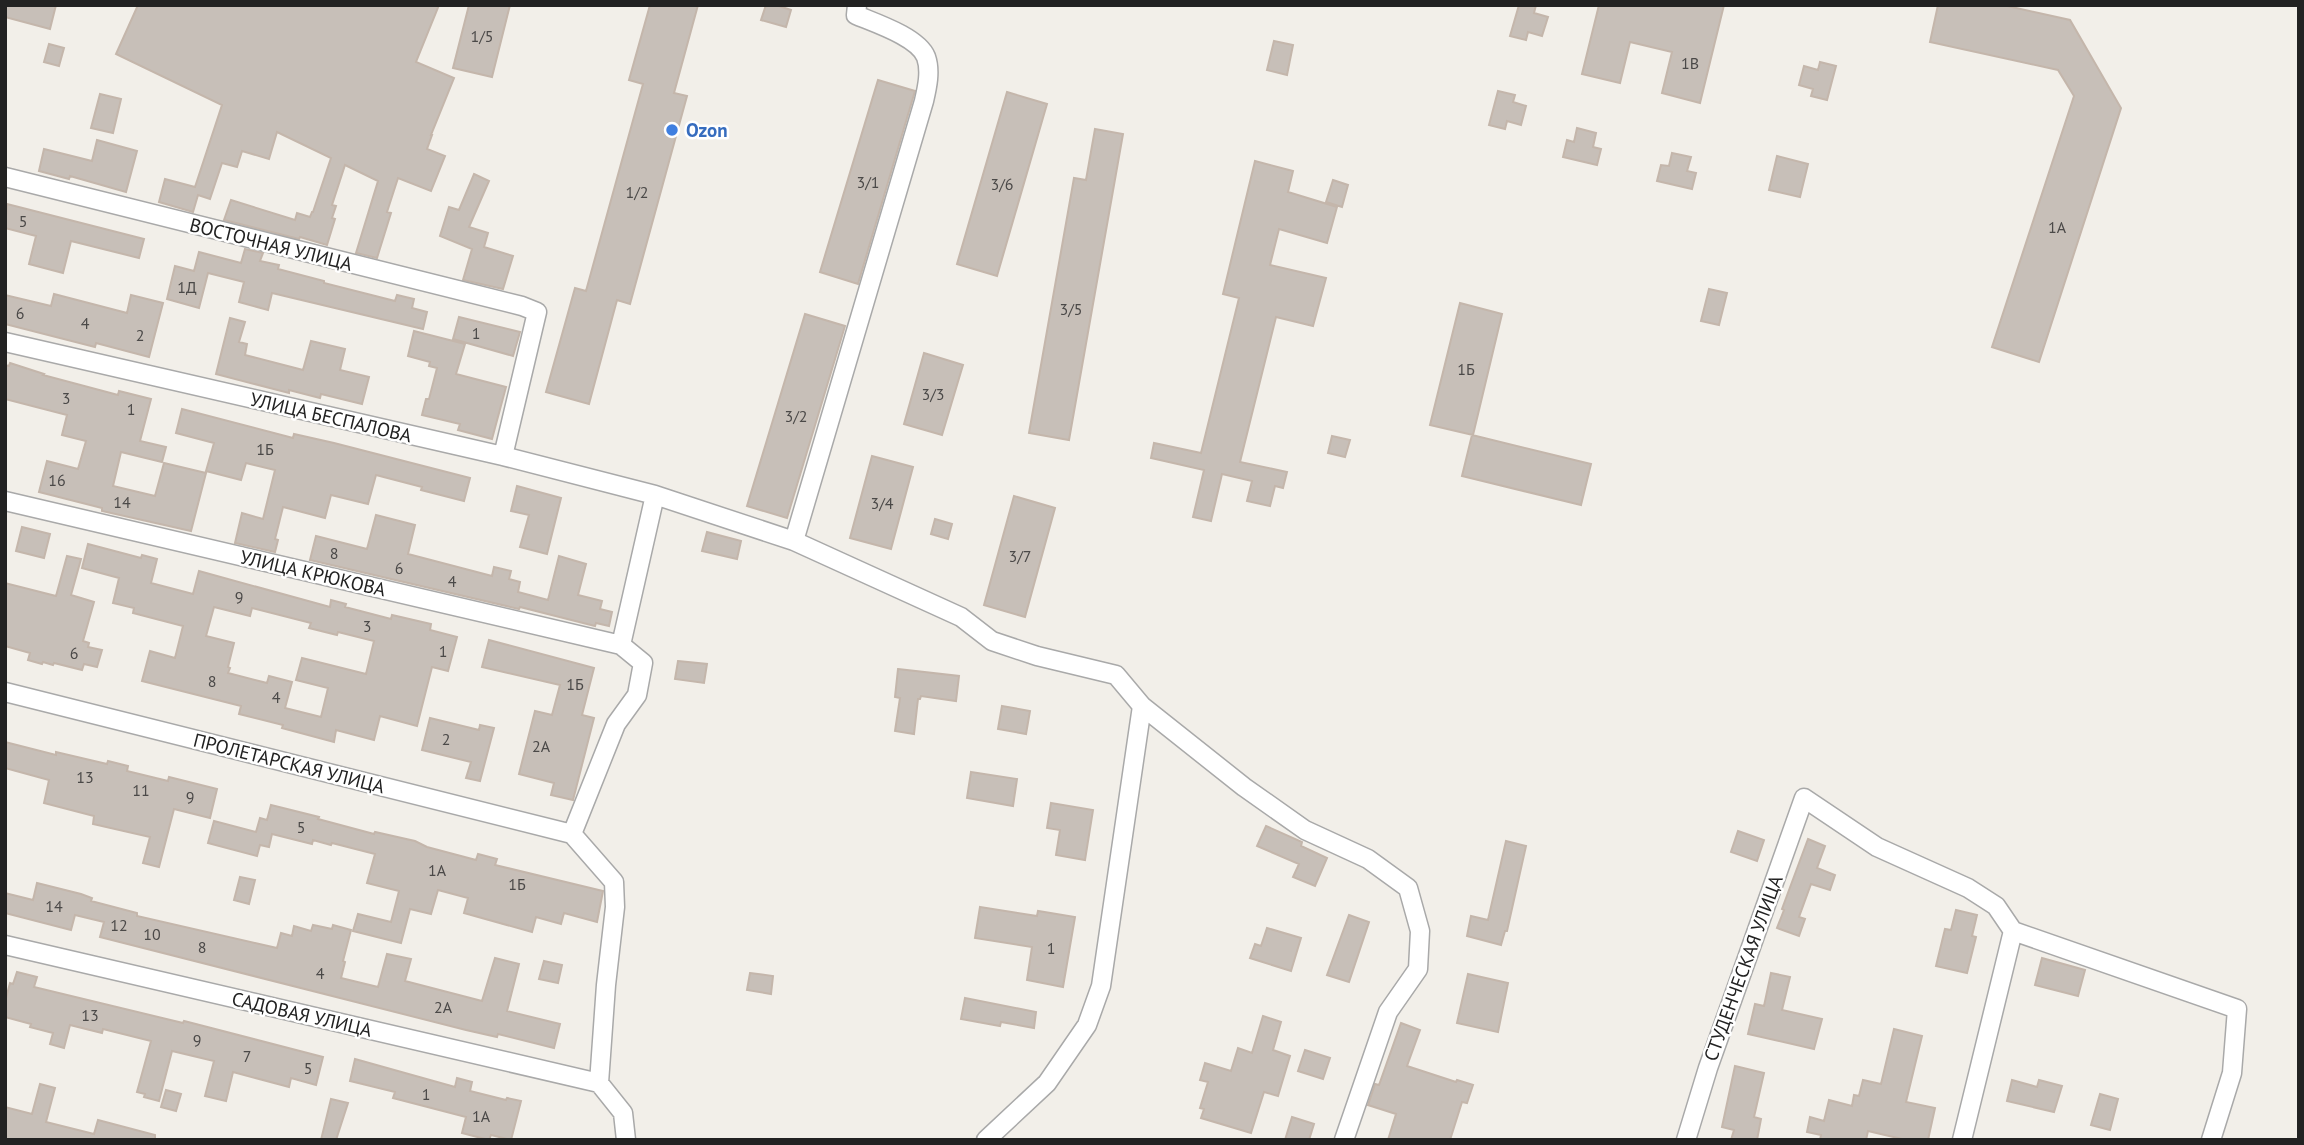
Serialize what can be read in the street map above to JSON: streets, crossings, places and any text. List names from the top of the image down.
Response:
{
  "streets": {
    "street": [
      "ВОСТОЧНАЯ УЛИЦА",
      "УЛИЦА БЕСПАЛОВА",
      "УЛИЦА КРЮКОВА",
      "ПРОЛЕТАРСКАЯ УЛИЦА",
      "СТУДЕНЧЕСКАЯ УЛИЦА",
      "САДОВАЯ УЛИЦА"
    ]
  },
  "crossings": [
    ["ВОСТОЧНАЯ УЛИЦА", "УЛИЦА БЕСПАЛОВА"]
  ],
  "places": ["Ozon"],
  "house_numbers": [
    "1/5",
    "1В",
    "3/1",
    "3/6",
    "1/2",
    "5",
    "1А",
    "1Д",
    "3/5",
    "6",
    "4",
    "1",
    "2",
    "1Б",
    "3/3",
    "3",
    "1",
    "3/2",
    "1Б",
    "16",
    "14",
    "3/4",
    "8",
    "3/7",
    "6",
    "4",
    "9",
    "3",
    "1",
    "6",
    "8",
    "1Б",
    "4",
    "2",
    "2А",
    "13",
    "11",
    "9",
    "5",
    "1А",
    "1Б",
    "14",
    "12",
    "10",
    "8",
    "1",
    "4",
    "2А",
    "13",
    "9",
    "7",
    "5",
    "1",
    "1А"
  ]
}
